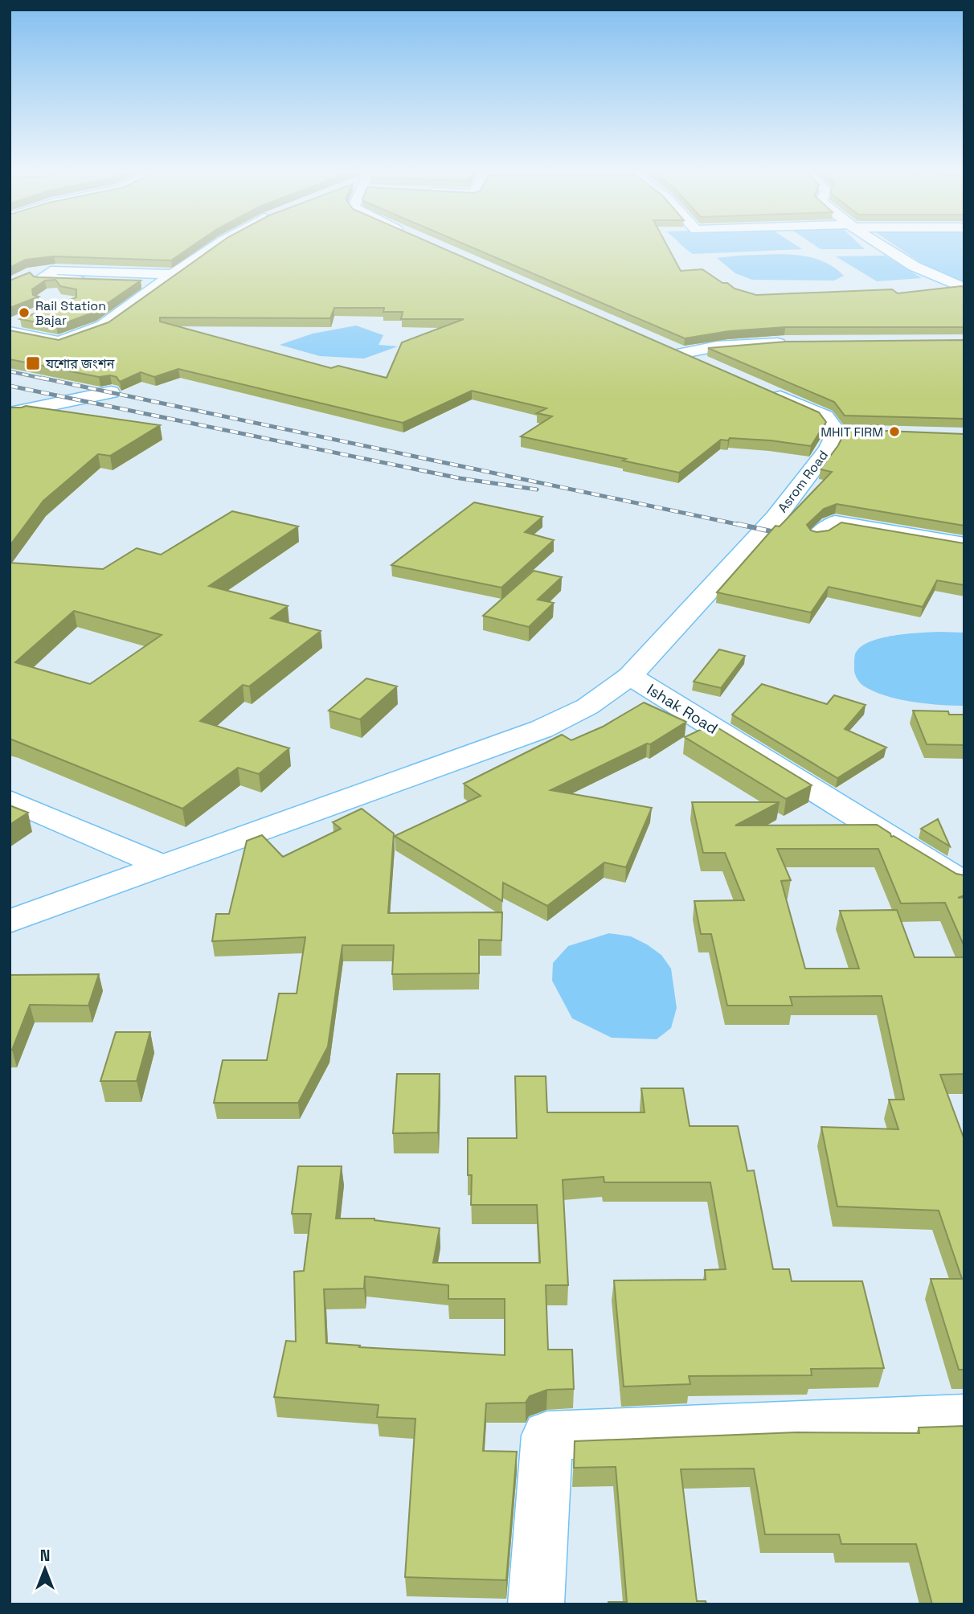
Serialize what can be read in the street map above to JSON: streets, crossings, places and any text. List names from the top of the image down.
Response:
{
  "streets": {
    "street": ["Asrom Road", "Ishak Road"]
  },
  "crossings": [
    ["Asrom Road", "Ishak Road"]
  ],
  "places": {
    "other": ["Rail Station Bajar", "MHIT FIRM"],
    "transit": ["যশোর জংশন"]
  },
  "north": "top"
}
